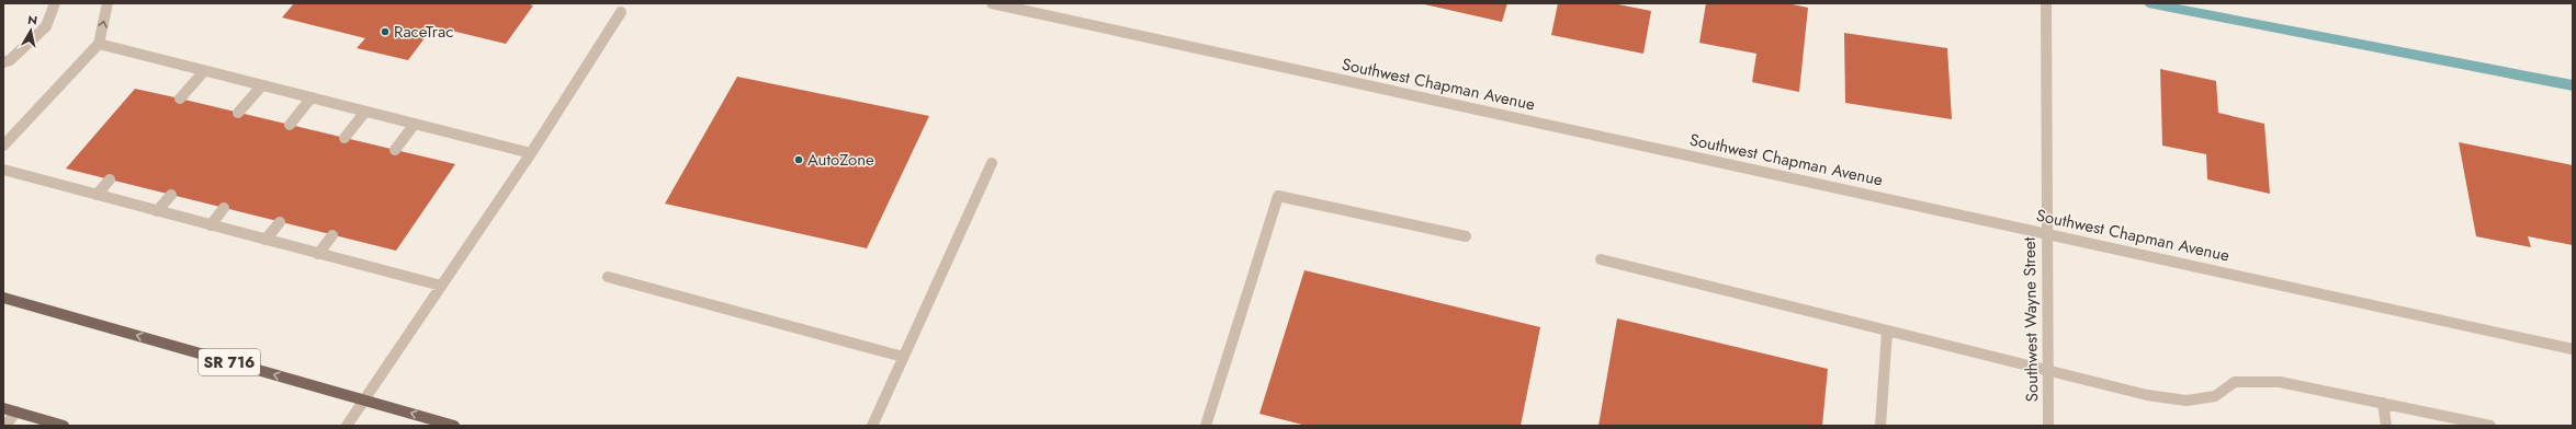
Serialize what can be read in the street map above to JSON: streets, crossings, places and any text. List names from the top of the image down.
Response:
{
  "streets": {
    "main road": ["SR 716"],
    "street": ["Southwest Chapman Avenue", "Southwest Wayne Street"]
  },
  "crossings": [
    ["Southwest Chapman Avenue", "Southwest Wayne Street"]
  ],
  "places": ["RaceTrac", "AutoZone"],
  "north": "top"
}
